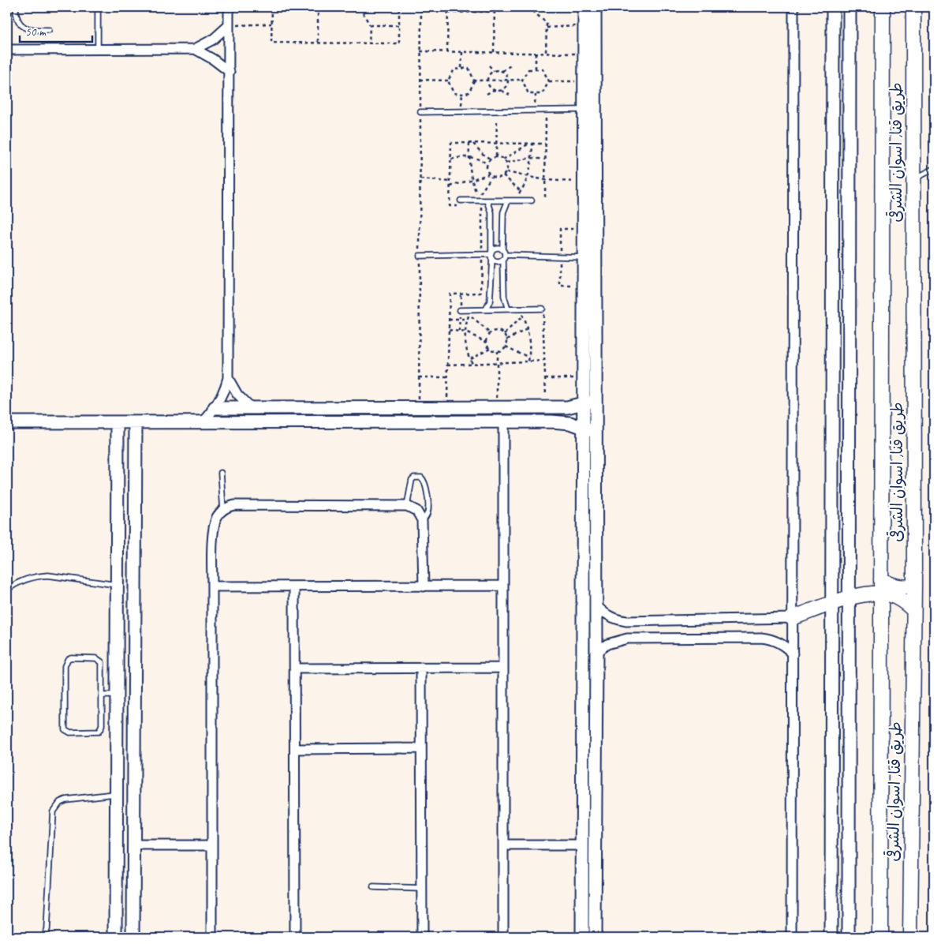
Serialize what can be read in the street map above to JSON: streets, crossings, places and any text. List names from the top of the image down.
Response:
{
  "streets": {
    "main road": ["طريق قنا, اسوان الشرقى"]
  },
  "scale_bar": "50 m"
}
